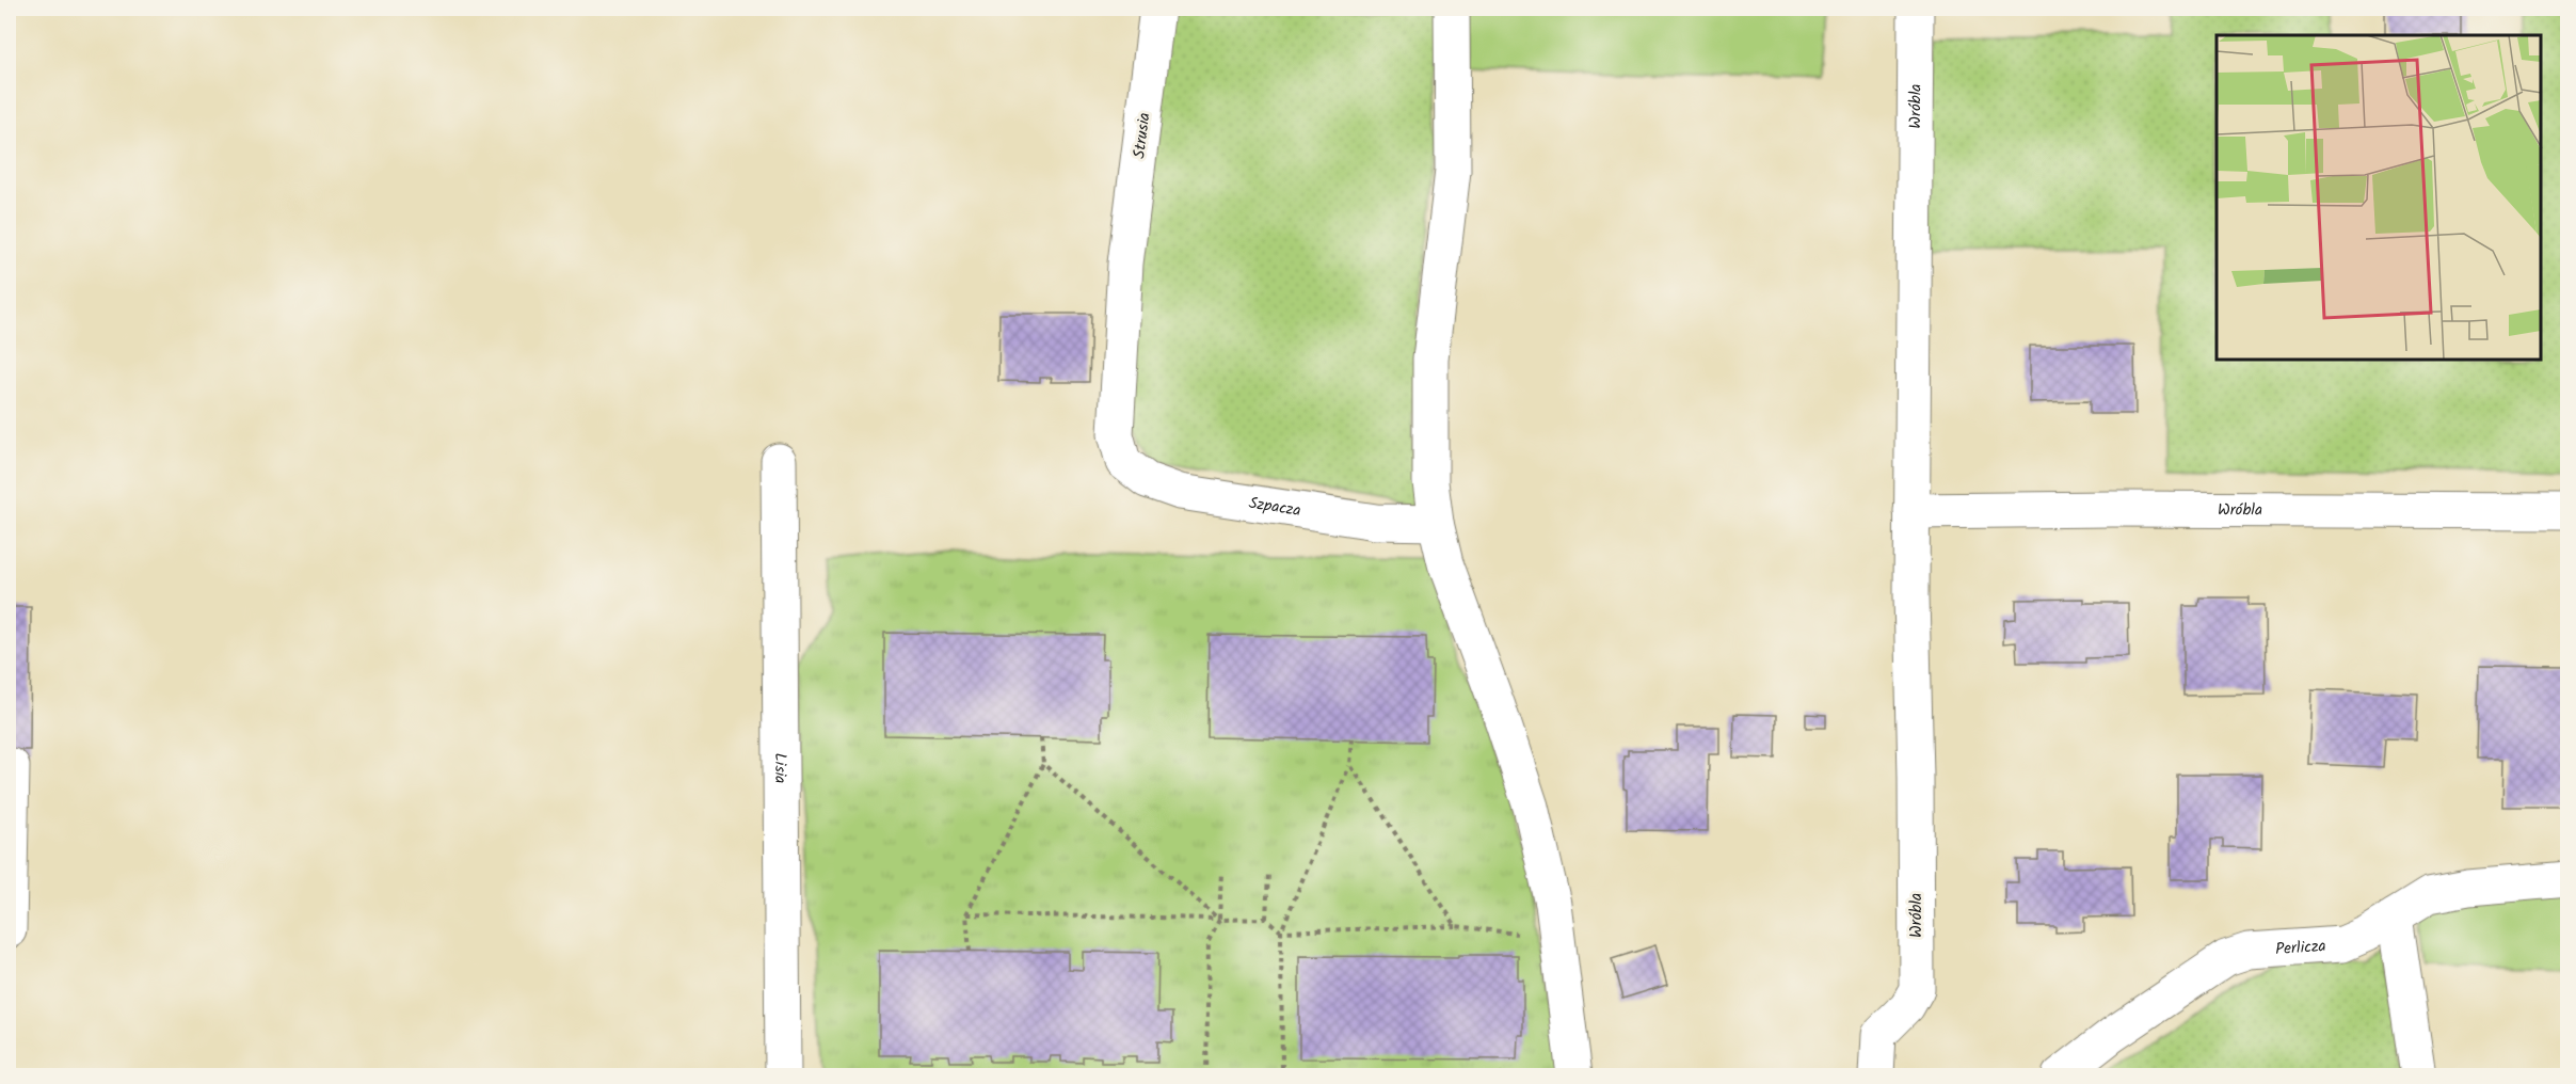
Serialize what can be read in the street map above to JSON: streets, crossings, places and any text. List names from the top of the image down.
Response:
{
  "streets": {
    "street": [
      "Wróbla",
      "Strusia",
      "Szpacza",
      "Lisia",
      "Perlicza"
    ]
  },
  "crossings": [
    ["Strusia", "Szpacza"]
  ]
}
